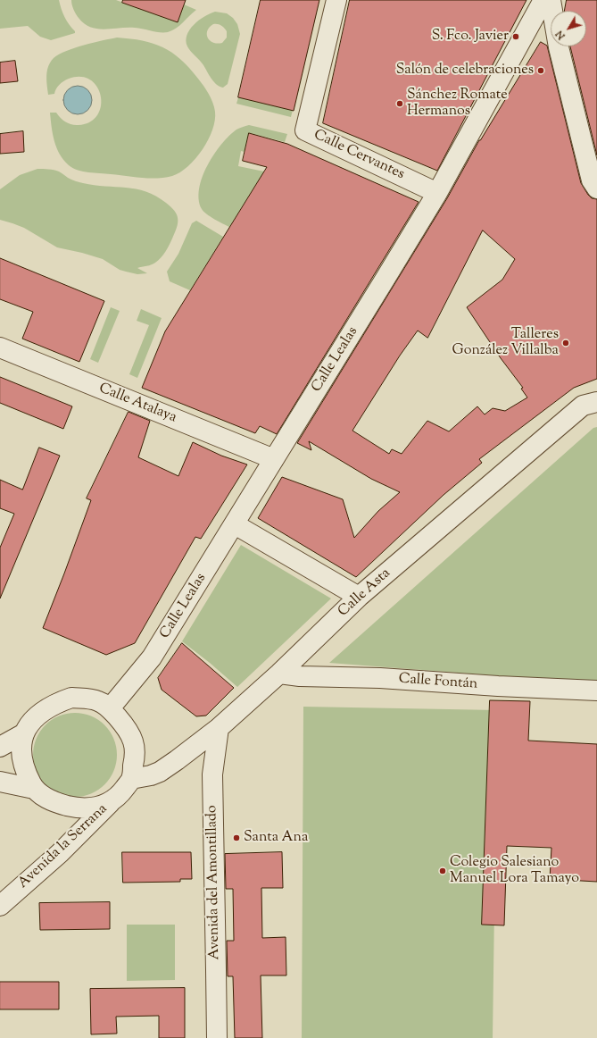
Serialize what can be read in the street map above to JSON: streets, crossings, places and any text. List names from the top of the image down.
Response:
{
  "streets": {
    "street": [
      "Calle Cervantes",
      "Calle Lealas",
      "Calle Atalaya",
      "Calle Asta",
      "Calle Fontán",
      "Avenida la Serrana",
      "Avenida del Amontillado"
    ]
  },
  "crossings": [
    ["Calle Cervantes", "Calle Lealas"],
    ["Calle Lealas", "Calle Atalaya"],
    ["Calle Lealas", "Calle Asta"],
    ["Calle Lealas", "Avenida la Serrana"],
    ["Calle Asta", "Calle Fontán"],
    ["Calle Asta", "Avenida la Serrana"],
    ["Calle Asta", "Avenida del Amontillado"]
  ],
  "places": [
    "S. Fco. Javier",
    "Salón de celebraciones",
    "Sánchez Romate Hermanos",
    "Talleres González Villalba",
    "Santa Ana",
    "Colegio Salesiano Manuel Lora Tamayo"
  ],
  "north": "bottom left"
}
